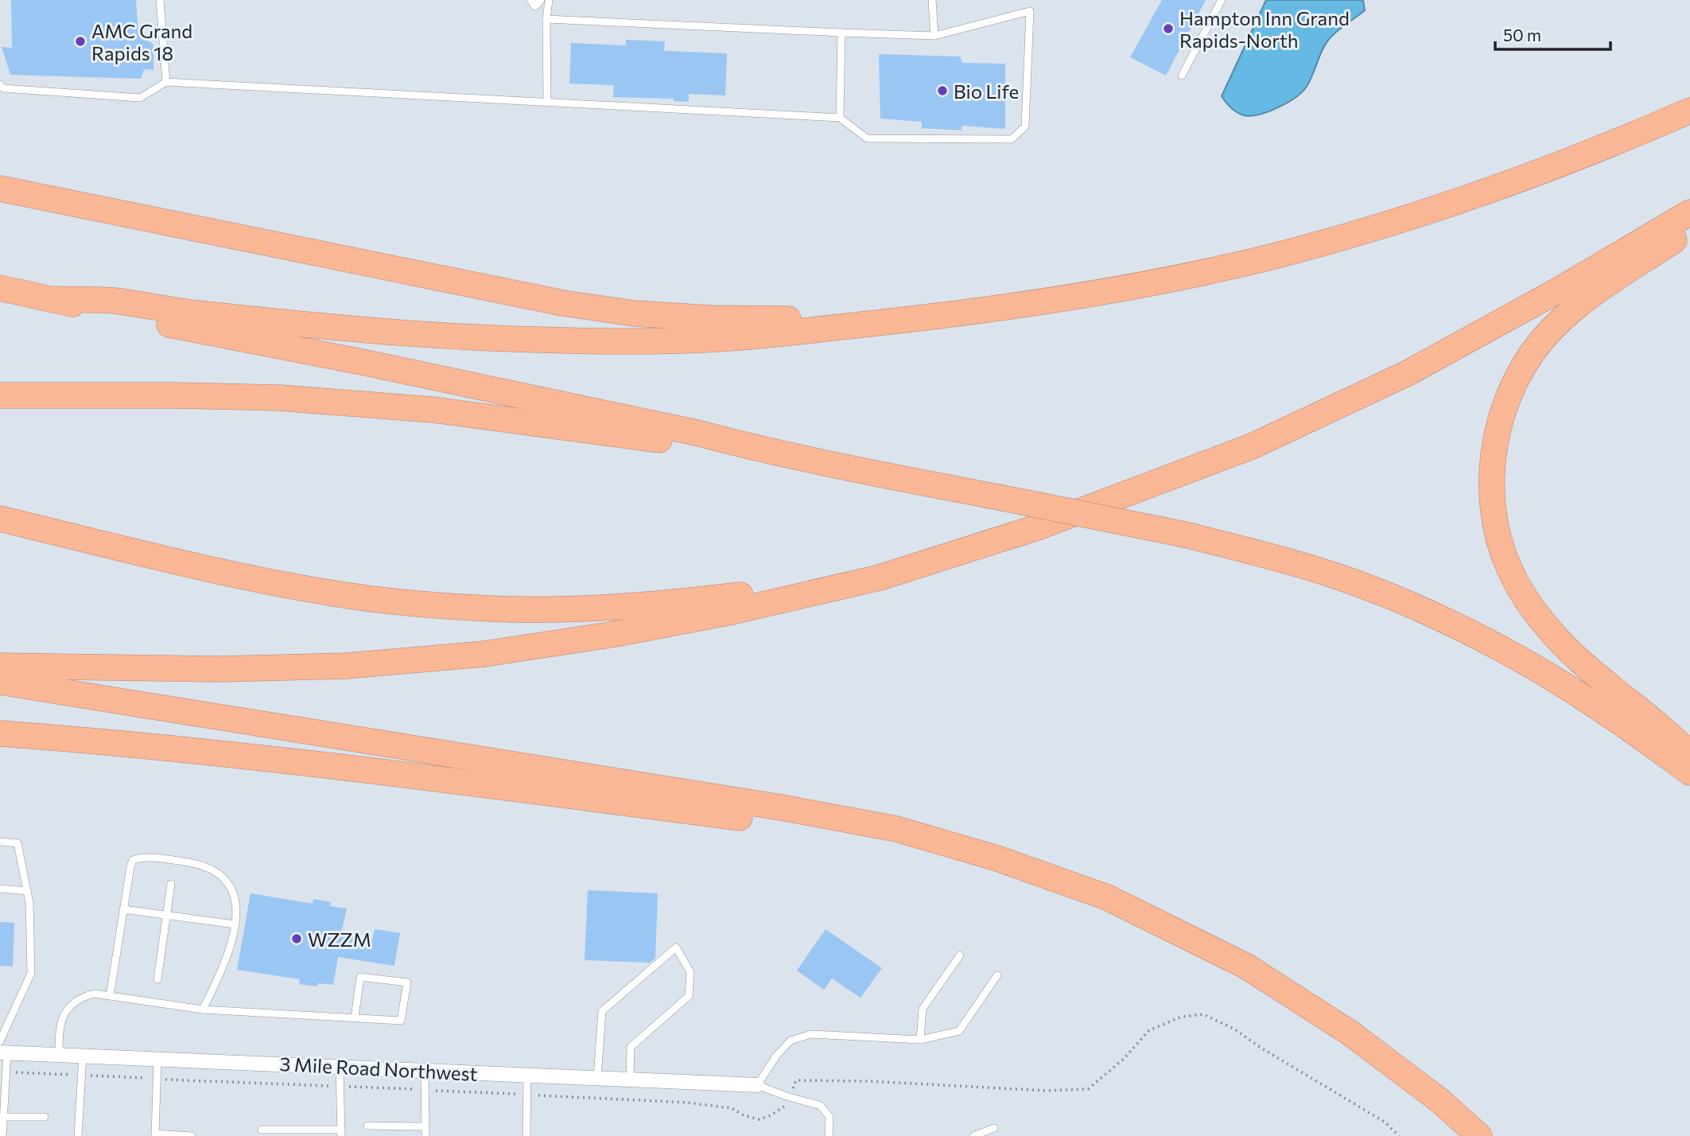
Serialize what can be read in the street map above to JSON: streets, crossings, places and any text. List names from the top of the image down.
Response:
{
  "streets": {
    "street": ["3 Mile Road Northwest"]
  },
  "places": [
    "Hampton Inn Grand Rapids-North",
    "AMC Grand Rapids 18",
    "Bio Life",
    "WZZM"
  ],
  "scale_bar": "50 m"
}
